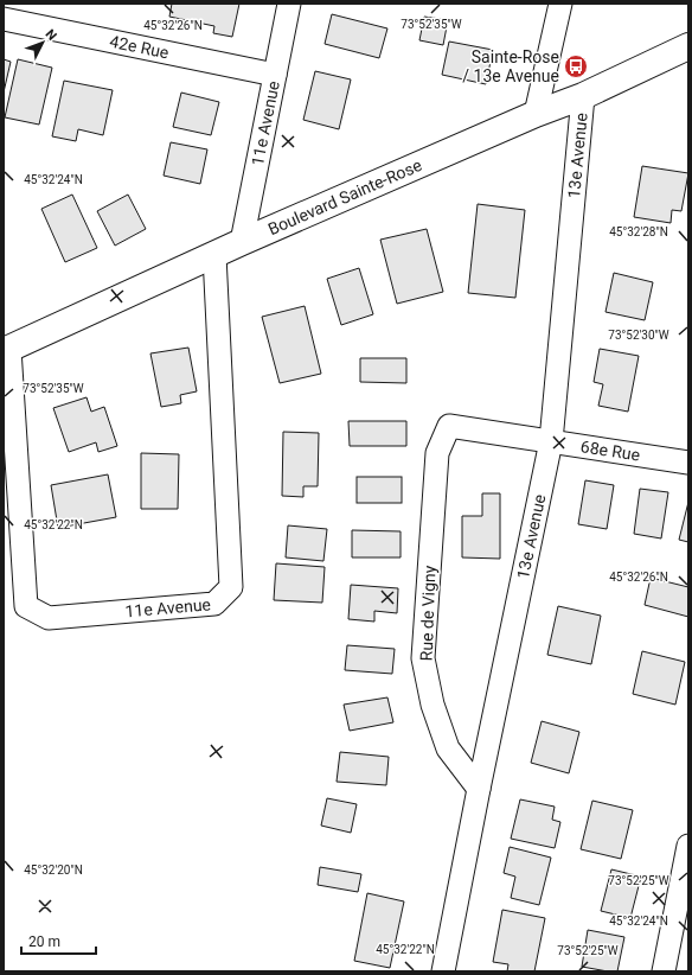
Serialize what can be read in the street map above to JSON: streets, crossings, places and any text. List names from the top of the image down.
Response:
{
  "streets": {
    "street": [
      "42e Rue",
      "11e Avenue",
      "13e Avenue",
      "Boulevard Sainte-Rose",
      "68e Rue",
      "Rue de Vigny"
    ]
  },
  "crossings": [
    ["42e Rue", "11e Avenue"],
    ["11e Avenue", "Boulevard Sainte-Rose"],
    ["13e Avenue", "Boulevard Sainte-Rose"],
    ["13e Avenue", "68e Rue"],
    ["13e Avenue", "Rue de Vigny"],
    ["68e Rue", "Rue de Vigny"]
  ],
  "places": {
    "bus stop": ["Sainte-Rose / 13e Avenue"]
  },
  "scale_bar": "20 m",
  "north": "top right",
  "coordinates": [
    "73°52'35\"W",
    "45°32'26\"N",
    "45°32'24\"N",
    "45°32'28\"N",
    "73°52'30\"W",
    "45°32'22\"N",
    "45°32'20\"N",
    "73°52'25\"W"
  ]
}
